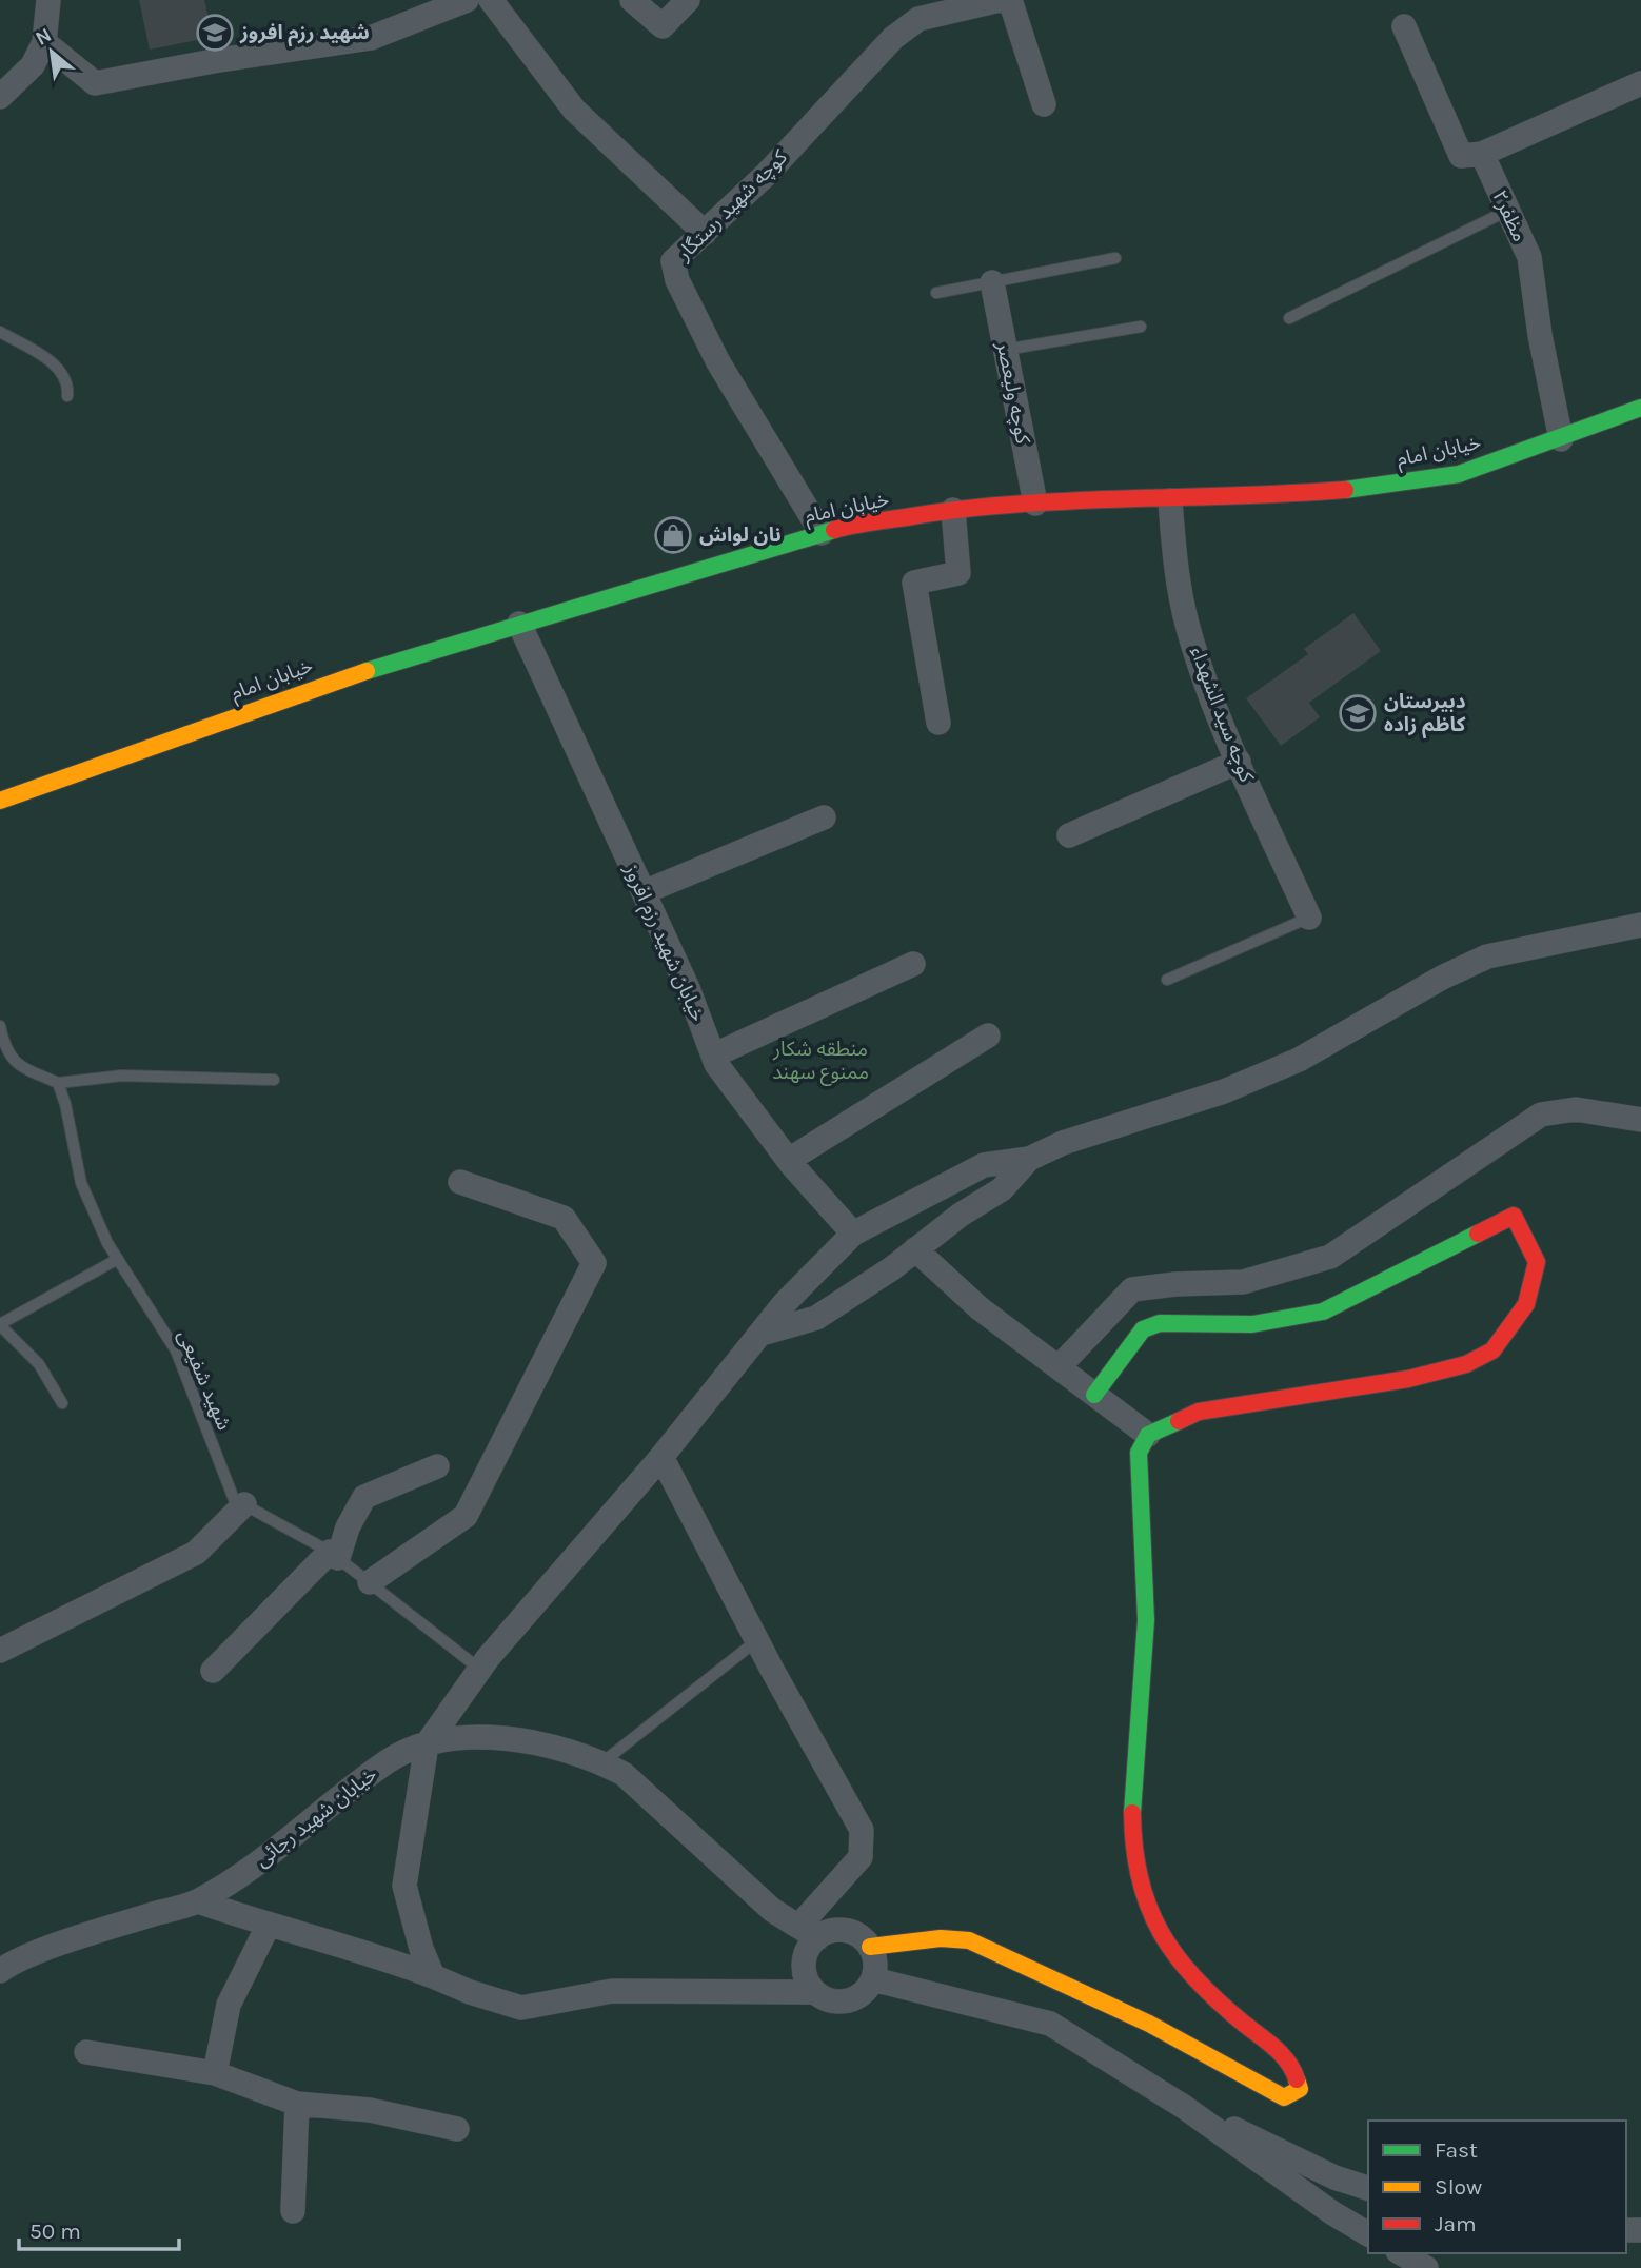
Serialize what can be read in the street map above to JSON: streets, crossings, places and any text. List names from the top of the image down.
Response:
{
  "streets": {
    "street": [
      "کوچه شهید رستگار",
      "مظفر۲",
      "کوچه ولیعصر",
      "خیابان امام",
      "کوچه سید الشهداء",
      "خیابان شهید رزم افروز",
      "خیابان شهید رجائی"
    ],
    "lane": ["شهید شفیعی"]
  },
  "crossings": [
    ["کوچه شهید رستگار", "خیابان امام"],
    ["مظفر۲", "خیابان امام"],
    ["کوچه ولیعصر", "خیابان امام"],
    ["خیابان امام", "کوچه سید الشهداء"],
    ["خیابان امام", "خیابان شهید رزم افروز"]
  ],
  "parks": ["منطقه شکار ممنوع سهند"],
  "places": {
    "school or university": ["شهید رزم افروز", "دبیرستان کاظم زاده"],
    "shop": ["نان لواش"]
  },
  "legend": ["Fast", "Slow", "Jam"],
  "scale_bar": "50 m",
  "north": "top left"
}
